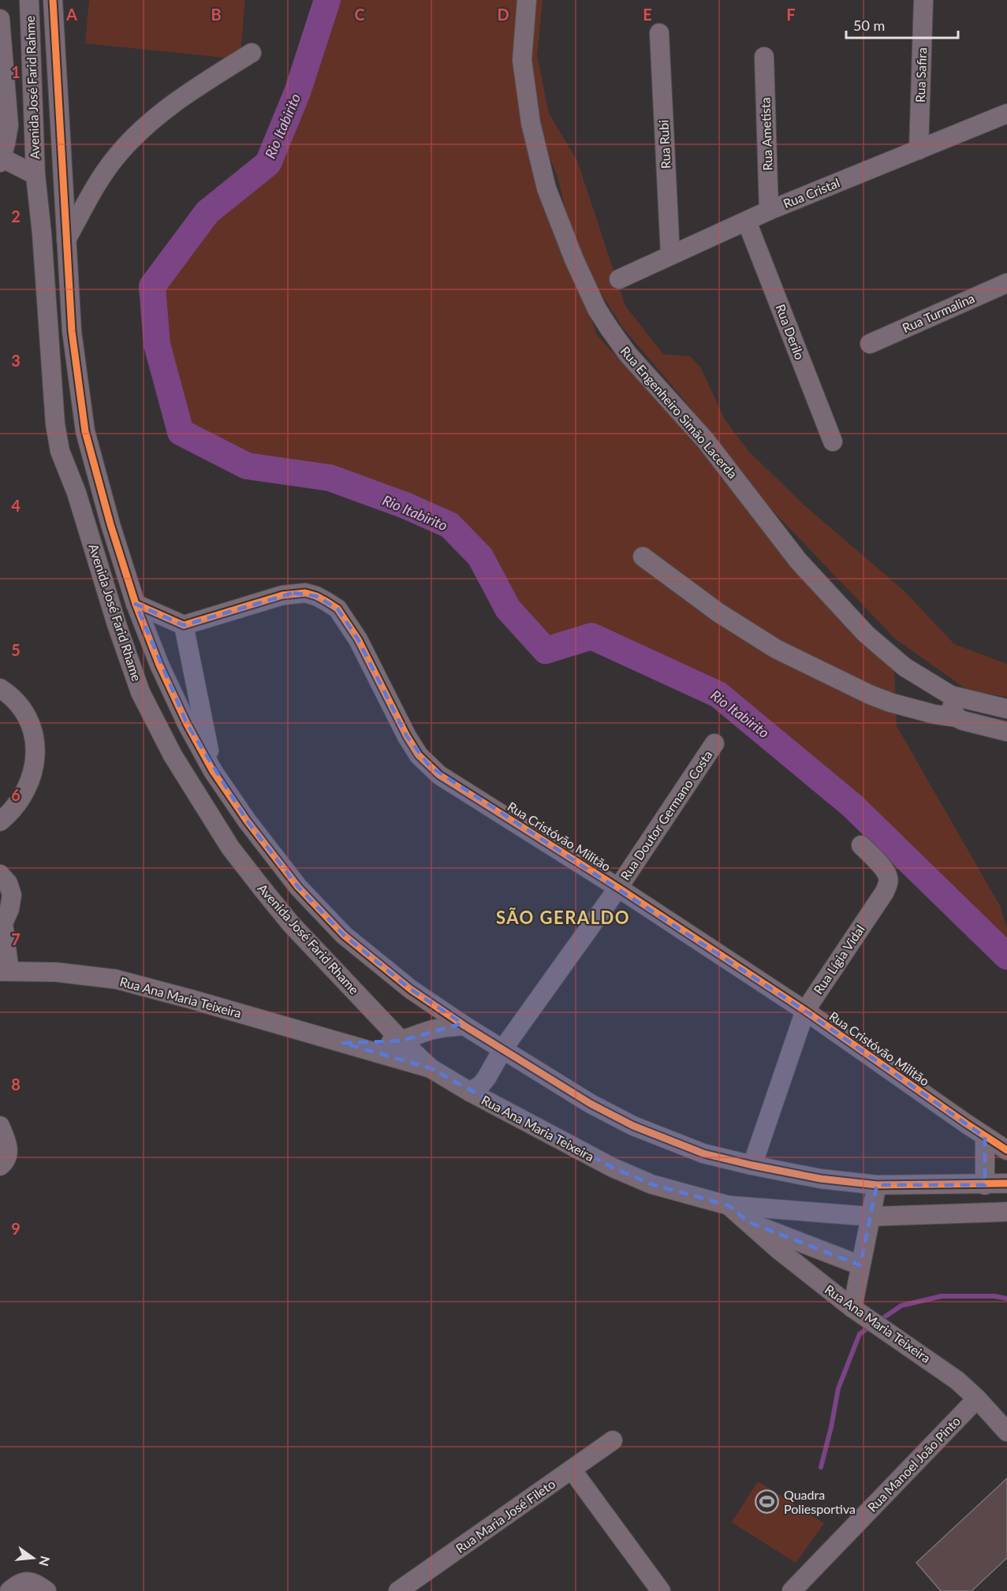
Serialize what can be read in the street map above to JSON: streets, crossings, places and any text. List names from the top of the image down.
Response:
{
  "streets": {
    "street": [
      "Rua Safira",
      "Avenida José Farid Rahme",
      "Rua Ametista",
      "Rua Rubi",
      "Rua Cristal",
      "Rua Turmalina",
      "Rua Derilo",
      "Rua Engenheiro Simão Lacerda",
      "Avenida José Farid Rhame",
      "Rua Doutor Germano Costa",
      "Rua Cristóvão Militão",
      "Rua Lígia Vidal",
      "Rua Ana Maria Teixeira",
      "Rua Manoel João Pinto",
      "Rua Maria José Fileto"
    ]
  },
  "crossings": [
    ["Rua Safira", "Rua Cristal"],
    ["Avenida José Farid Rahme", "Avenida José Farid Rhame"],
    ["Rua Ametista", "Rua Cristal"],
    ["Rua Rubi", "Rua Cristal"],
    ["Rua Cristal", "Rua Derilo"],
    ["Avenida José Farid Rhame", "Rua Ana Maria Teixeira"],
    ["Rua Doutor Germano Costa", "Rua Cristóvão Militão"],
    ["Rua Doutor Germano Costa", "Rua Ana Maria Teixeira"],
    ["Rua Cristóvão Militão", "Rua Lígia Vidal"],
    ["Rua Ana Maria Teixeira", "Rua Manoel João Pinto"]
  ],
  "districts": ["SÃO GERALDO"],
  "water": ["Rio Itabirito"],
  "places": {
    "sports": ["Quadra Poliesportiva"]
  },
  "scale_bar": "50 m",
  "north": "right",
  "grid": {
    "columns": [
      "A",
      "B",
      "C",
      "D",
      "E",
      "F"
    ],
    "rows": [
      "1",
      "2",
      "3",
      "4",
      "5",
      "6",
      "7",
      "8",
      "9"
    ]
  }
}
